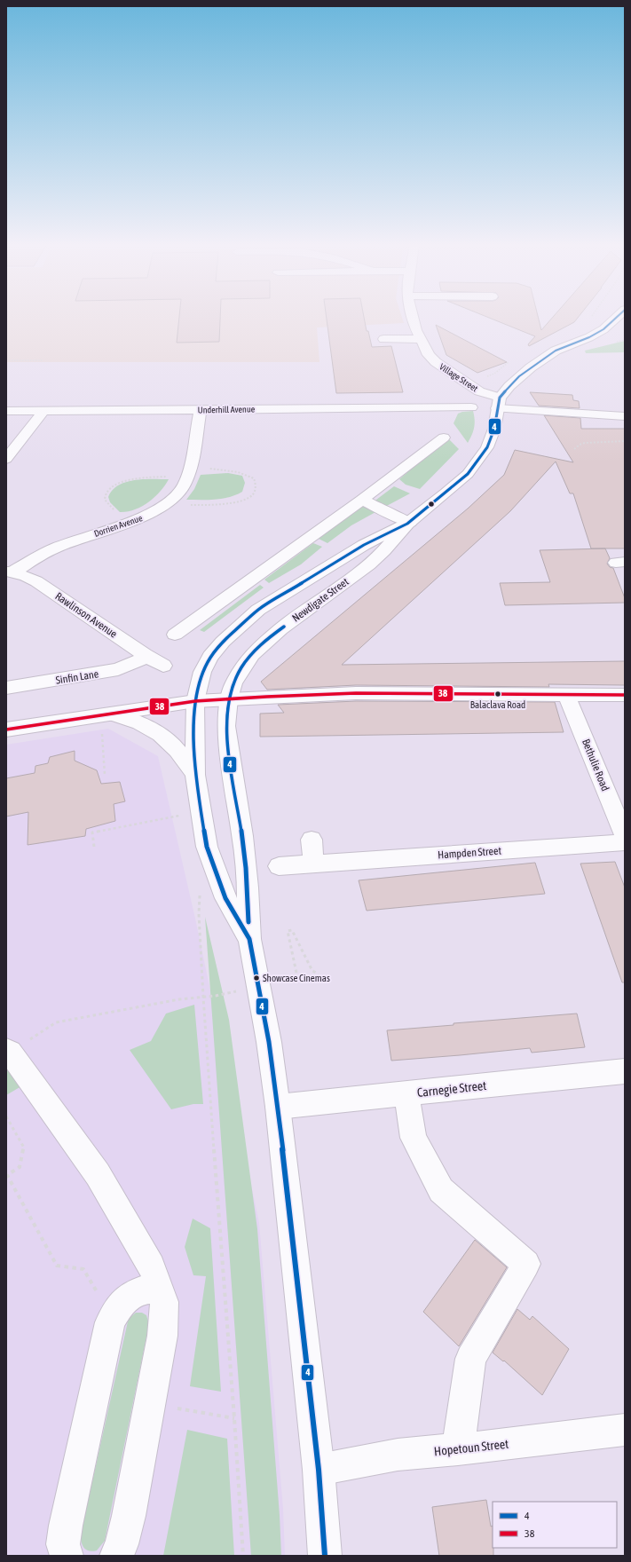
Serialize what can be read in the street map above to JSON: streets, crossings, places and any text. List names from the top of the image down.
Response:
{
  "streets": {
    "main road": [
      "Village Street",
      "Underhill Avenue",
      "Dorrien Avenue",
      "Newdigate Street",
      "Rawlinson Avenue",
      "Sinfin Lane",
      "Bethulie Road",
      "Hampden Street",
      "Carnegie Street",
      "Hopetoun Street"
    ]
  },
  "crossings": [
    ["Village Street", "Newdigate Street"],
    ["Underhill Avenue", "Dorrien Avenue"],
    ["Dorrien Avenue", "Rawlinson Avenue"],
    ["Rawlinson Avenue", "Sinfin Lane"]
  ],
  "places": ["Balaclava Road", "Showcase Cinemas"],
  "lines": ["transit line 4", "transit line 38"],
  "legend": ["4", "38"]
}
